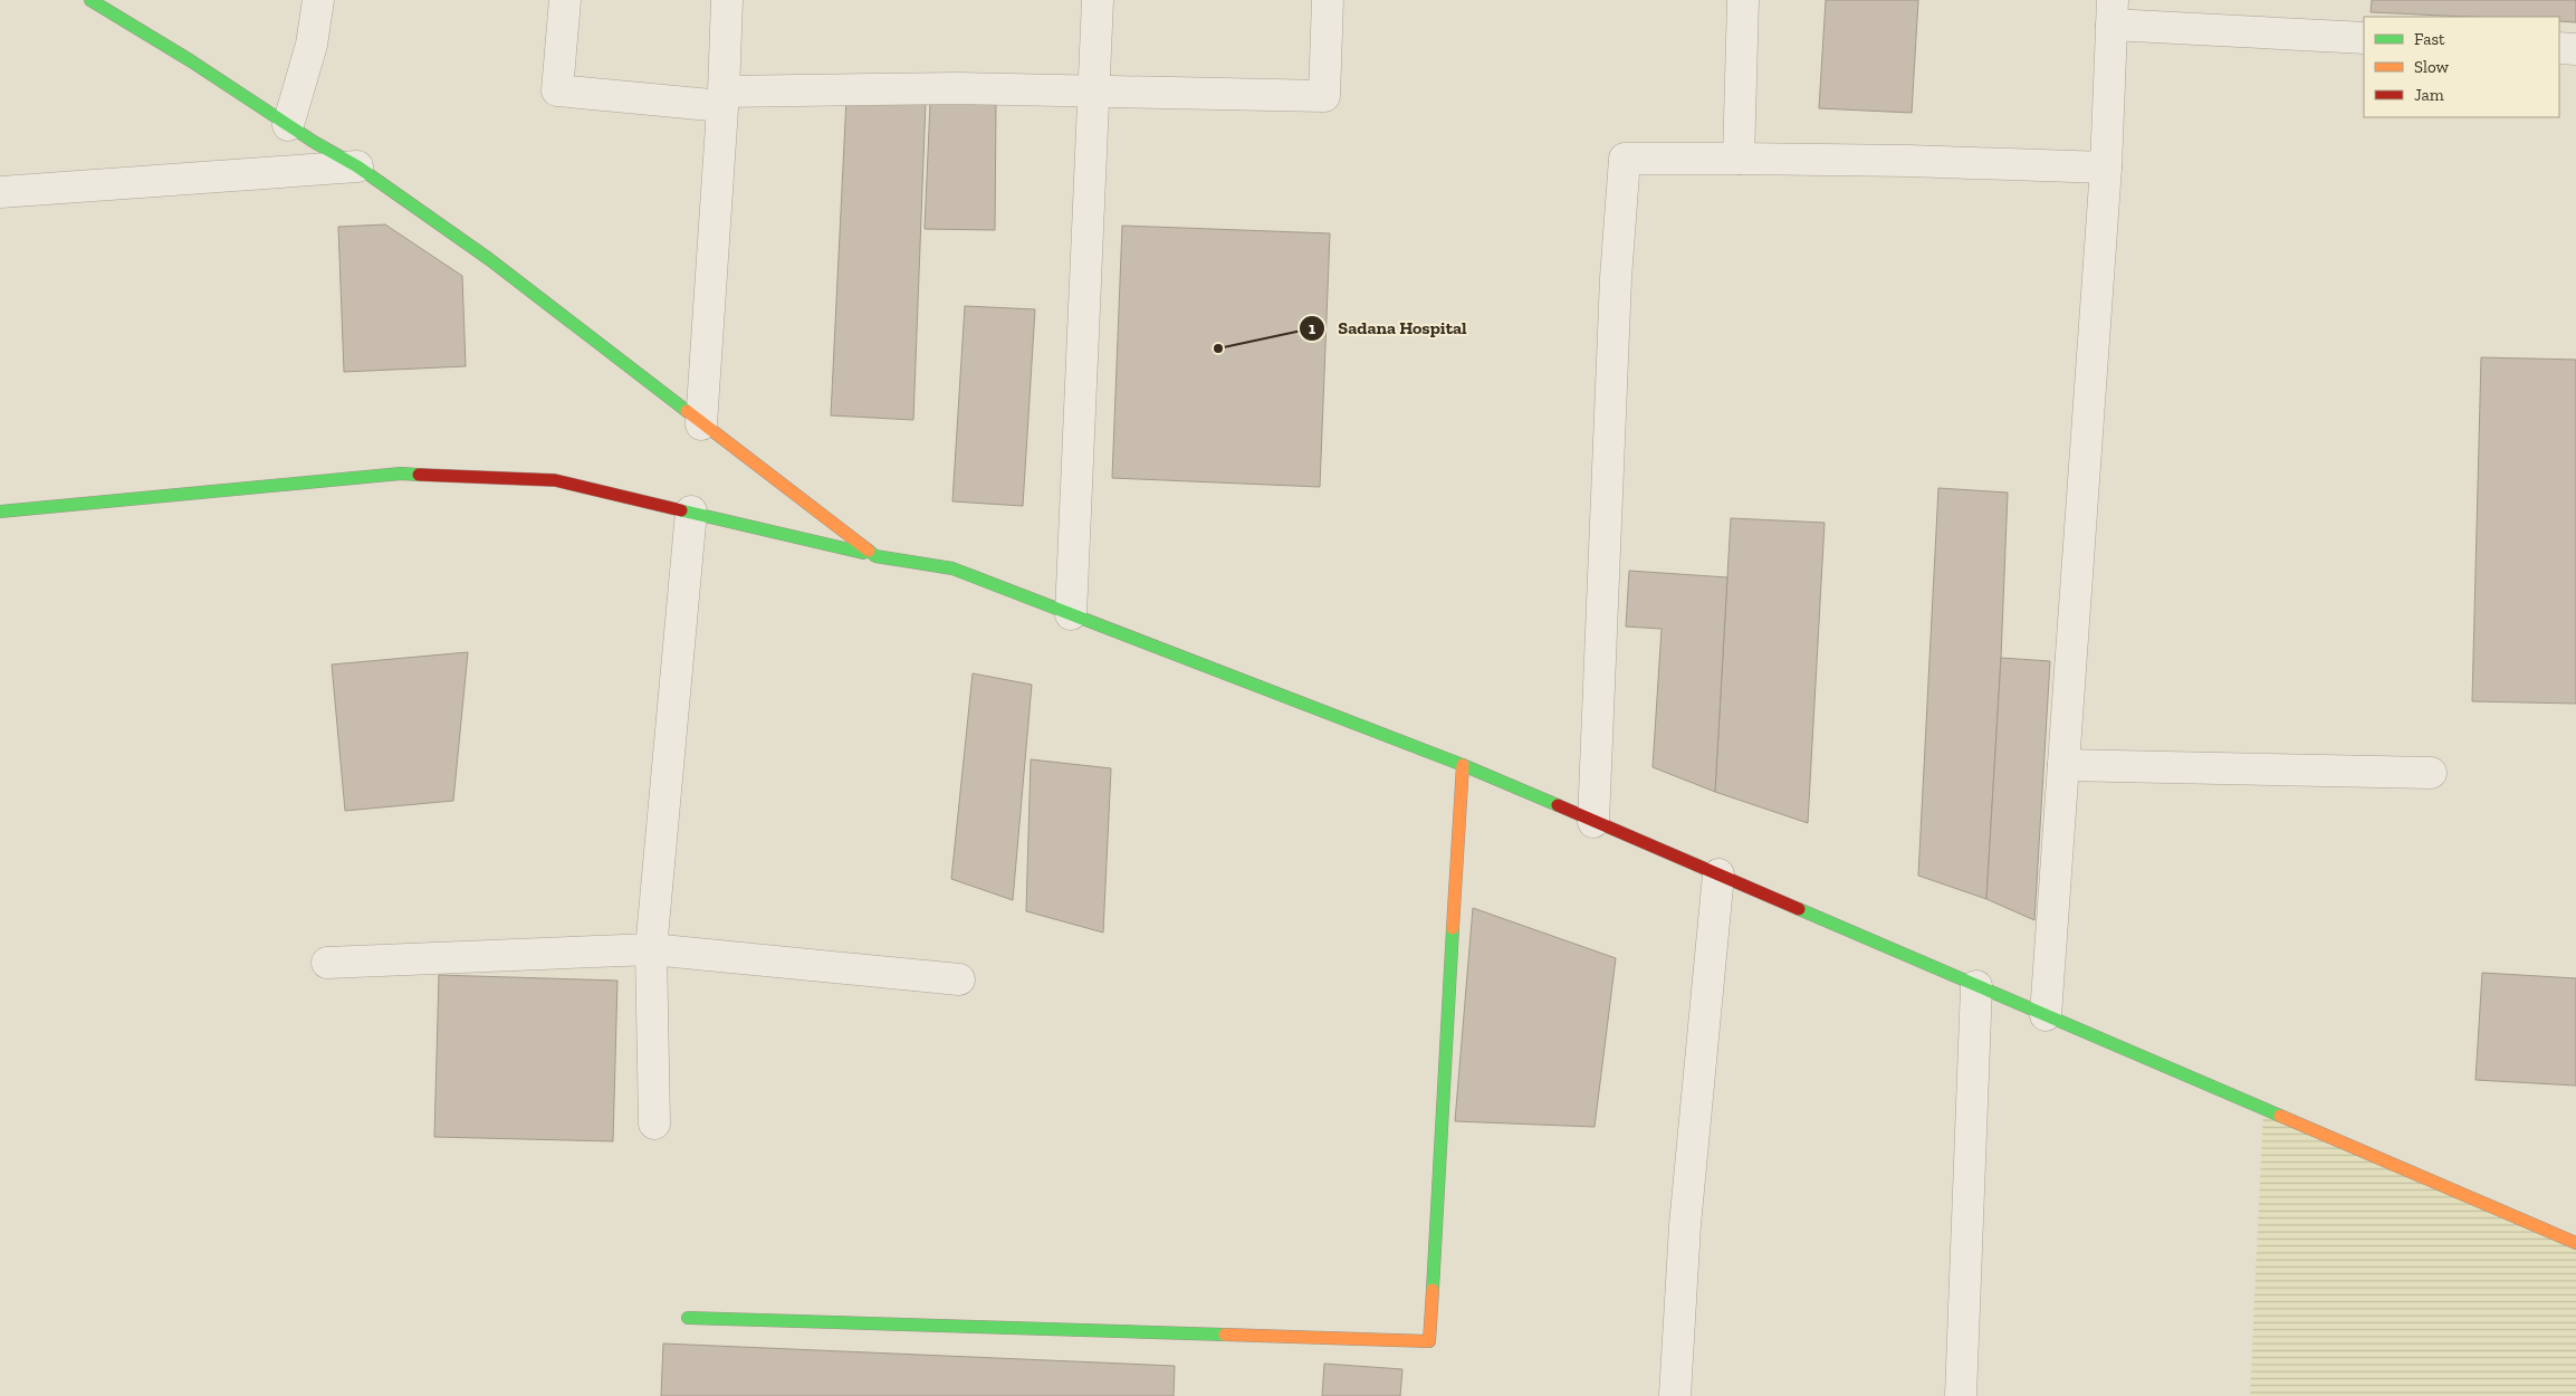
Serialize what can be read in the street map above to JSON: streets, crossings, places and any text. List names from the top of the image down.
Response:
{
  "places": ["Sadana Hospital"],
  "legend": ["Fast", "Slow", "Jam"]
}
